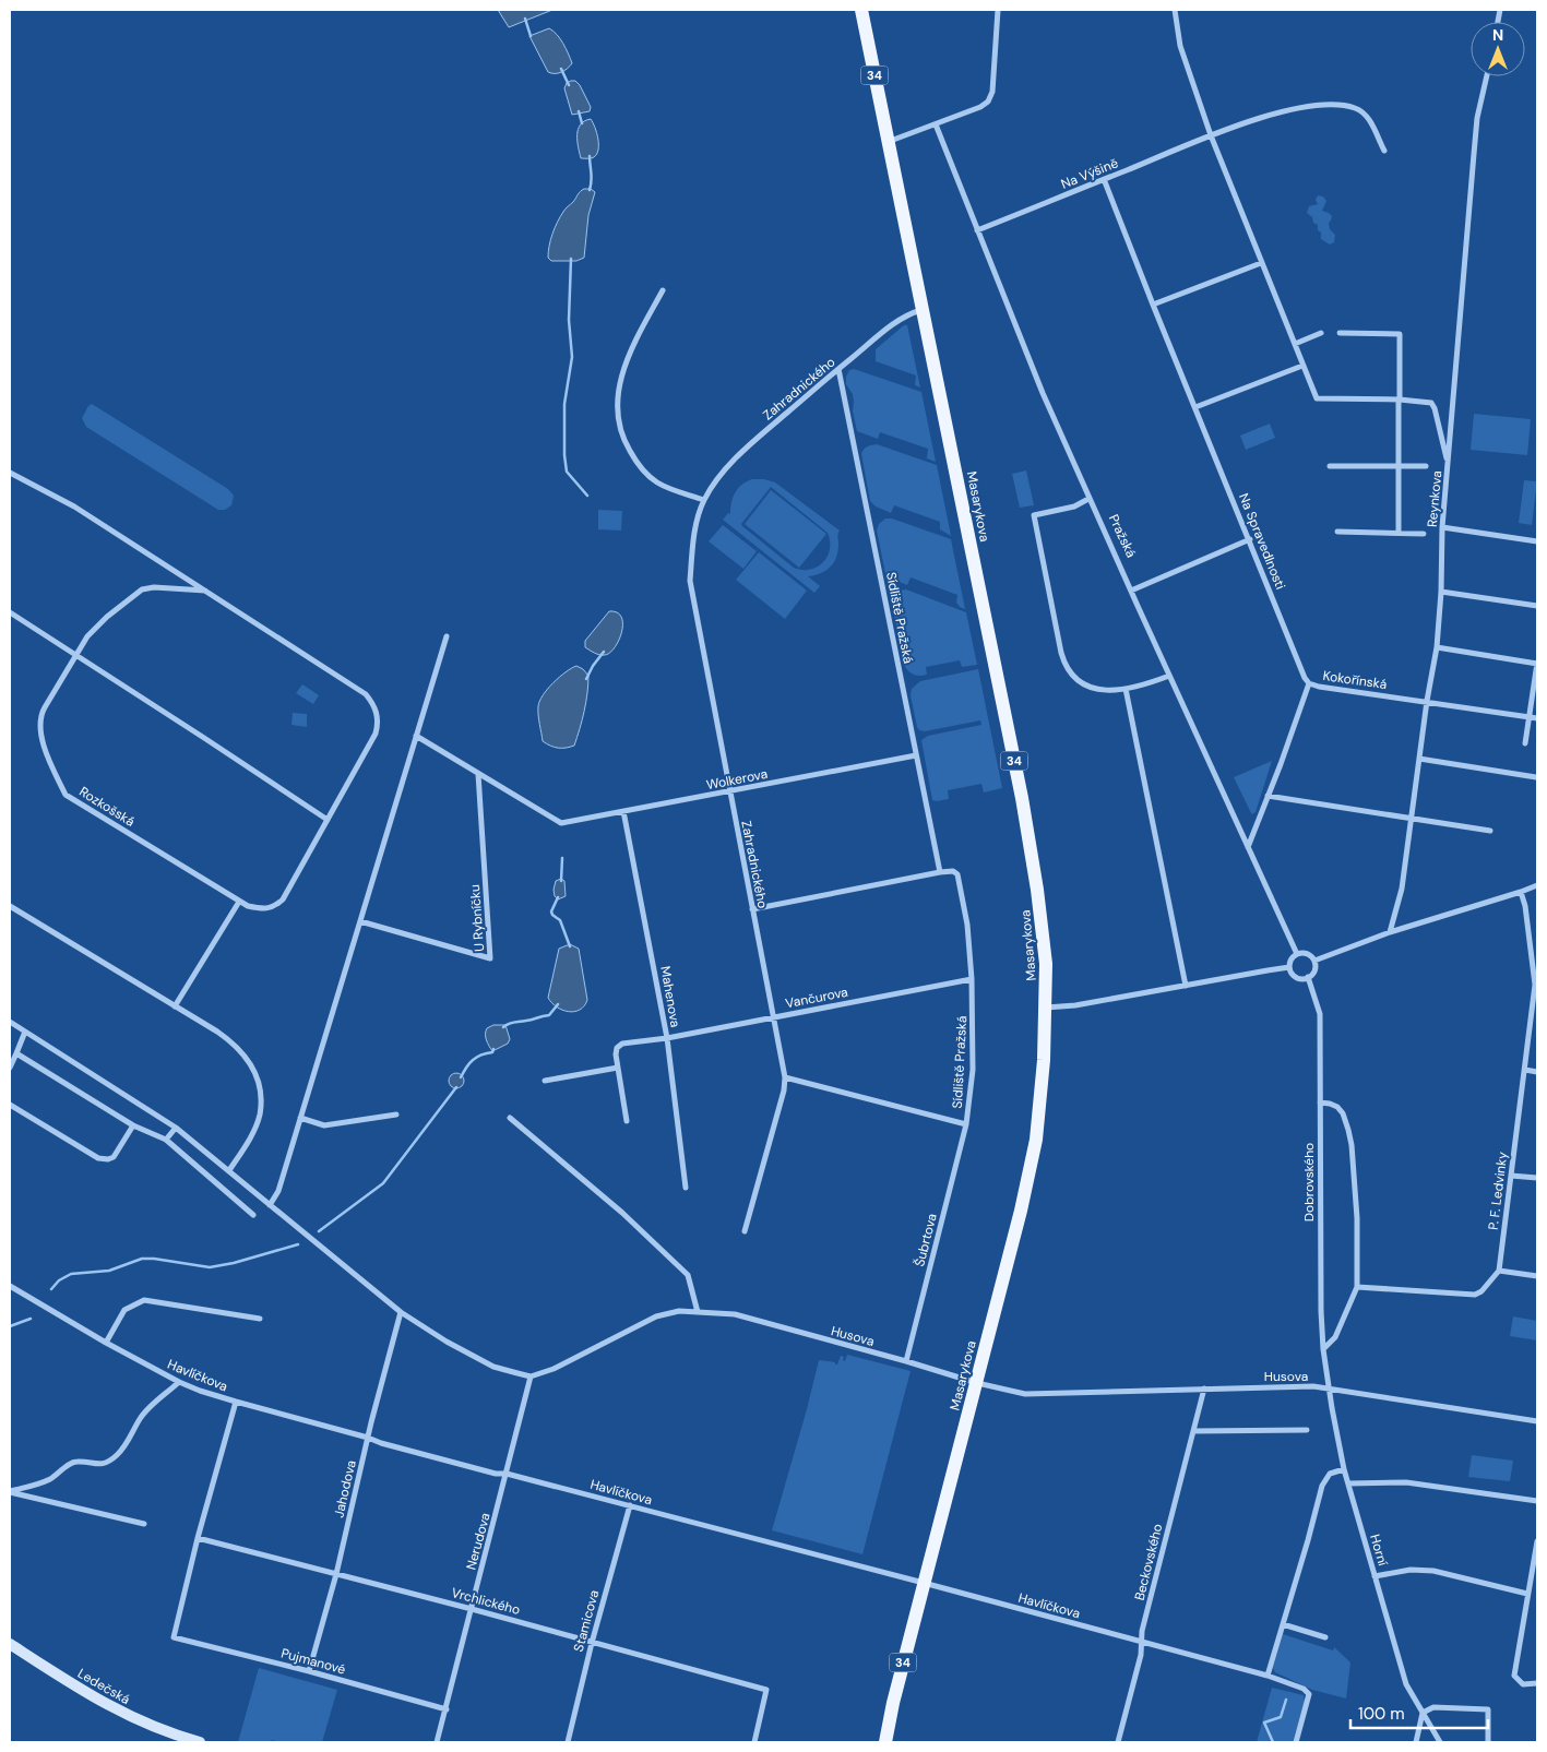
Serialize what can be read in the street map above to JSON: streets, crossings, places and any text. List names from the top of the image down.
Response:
{
  "streets": {
    "main road": ["34", "Masarykova", "Ledečská"],
    "street": [
      "Na Výšině",
      "Zahradnického",
      "Reynkova",
      "Pražská",
      "Na Spravedlnosti",
      "Sídliště Pražská",
      "Kokořínská",
      "Wolkerova",
      "Rozkošská",
      "U Rybníčku",
      "Mahenova",
      "Vančurova",
      "Dobrovského",
      "P. F. Ledvinky",
      "Šubrtova",
      "Husova",
      "Havlíčkova",
      "Jahodova",
      "Nerudova",
      "Horní",
      "Beckovského",
      "Vrchlického",
      "Stamicova",
      "Pujmanové"
    ]
  },
  "crossings": [
    ["34", "Masarykova"],
    ["Na Výšině", "Pražská"],
    ["Na Výšině", "Na Spravedlnosti"],
    ["Zahradnického", "Masarykova"],
    ["Zahradnického", "Sídliště Pražská"],
    ["Zahradnického", "Wolkerova"],
    ["Zahradnického", "Vančurova"],
    ["Reynkova", "Kokořínská"],
    ["Masarykova", "Husova"],
    ["Masarykova", "Havlíčkova"],
    ["Pražská", "Kokořínská"],
    ["Pražská", "Dobrovského"],
    ["Na Spravedlnosti", "Kokořínská"],
    ["Sídliště Pražská", "Wolkerova"],
    ["Sídliště Pražská", "Vančurova"],
    ["Sídliště Pražská", "Šubrtova"],
    ["Wolkerova", "U Rybníčku"],
    ["Wolkerova", "Mahenova"],
    ["Mahenova", "Vančurova"],
    ["Dobrovského", "Husova"],
    ["Dobrovského", "Horní"],
    ["Šubrtova", "Husova"],
    ["Husova", "Nerudova"],
    ["Husova", "Horní"],
    ["Husova", "Beckovského"],
    ["Havlíčkova", "Jahodova"],
    ["Havlíčkova", "Nerudova"],
    ["Havlíčkova", "Beckovského"],
    ["Havlíčkova", "Stamicova"],
    ["Jahodova", "Vrchlického"],
    ["Jahodova", "Pujmanové"],
    ["Nerudova", "Vrchlického"],
    ["Nerudova", "Pujmanové"],
    ["Vrchlického", "Stamicova"],
    ["Vrchlického", "Pujmanové"]
  ],
  "scale_bar": "100 m",
  "north": "top"
}
